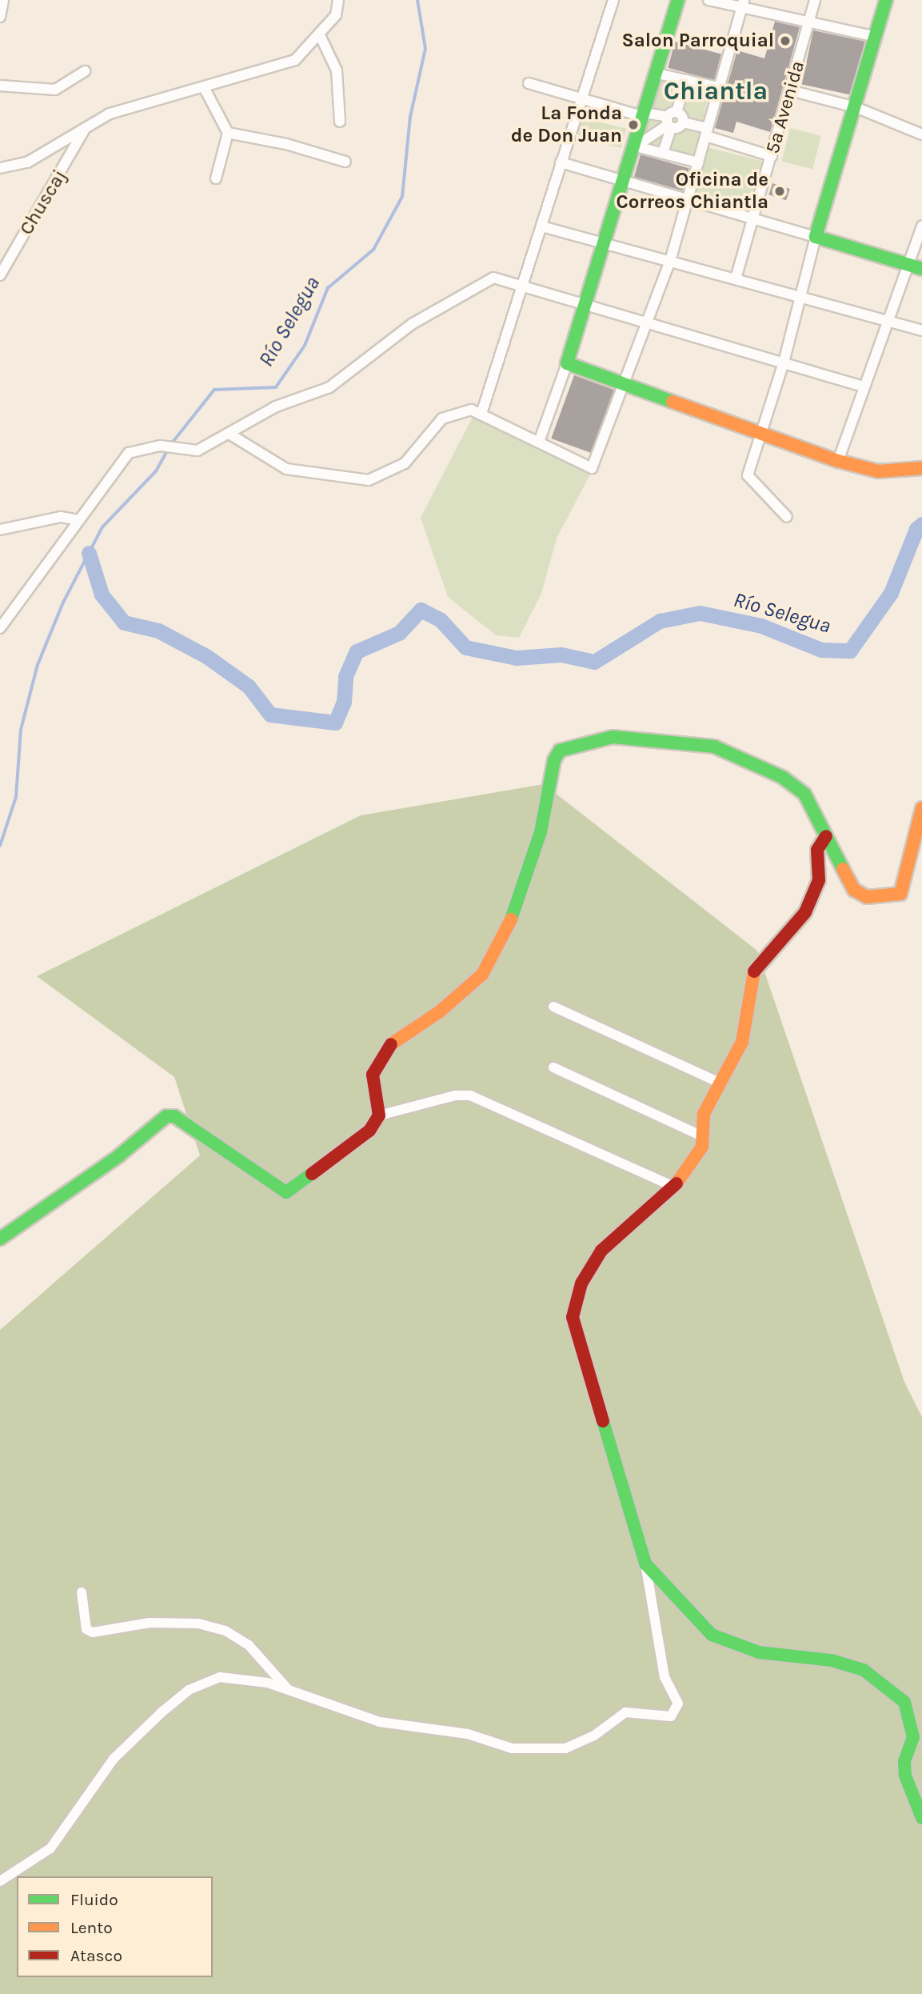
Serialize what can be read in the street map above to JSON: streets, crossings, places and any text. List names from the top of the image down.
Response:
{
  "streets": {
    "street": ["5a Avenida", "Chuscaj"]
  },
  "districts": ["Chiantla"],
  "water": ["Río Selegua"],
  "places": ["Salon Parroquial", "La Fonda de Don Juan", "Oficina de Correos Chiantla"],
  "legend": ["Fluido", "Lento", "Atasco"]
}
